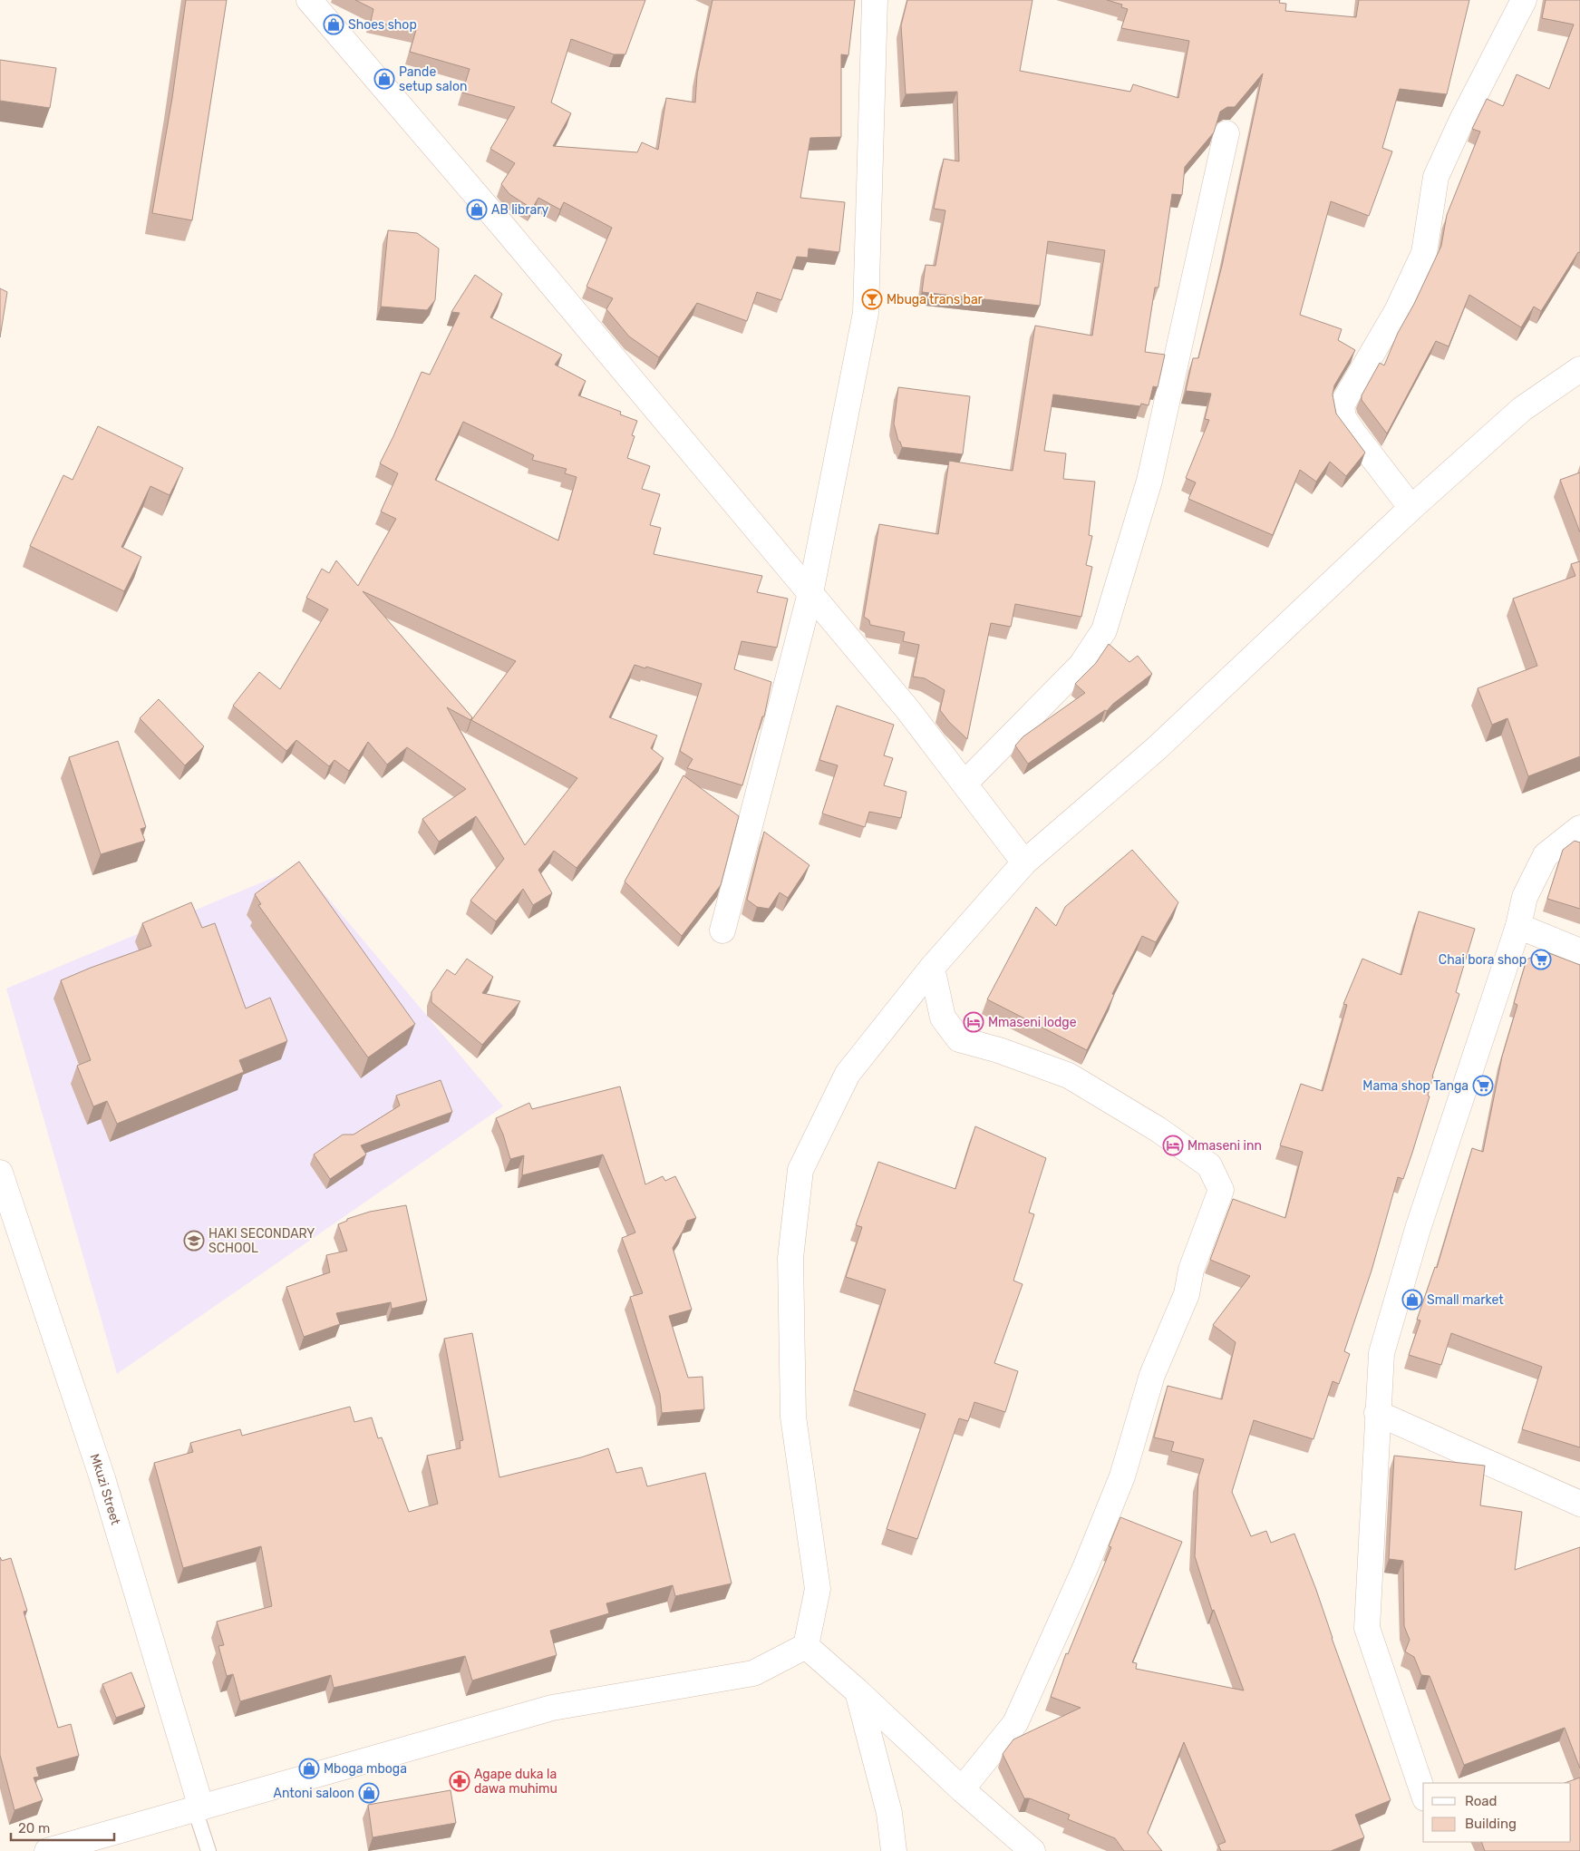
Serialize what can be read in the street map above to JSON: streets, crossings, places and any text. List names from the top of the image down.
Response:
{
  "streets": {
    "street": ["Mkuzi Street"]
  },
  "places": {
    "shop": [
      "Shoes shop",
      "Pande setup salon",
      "AB library",
      "Small market",
      "Mboga mboga",
      "Antoni saloon"
    ],
    "bar": ["Mbuga trans bar"],
    "supermarket": ["Chai bora shop", "Mama shop Tanga"],
    "hotel": ["Mmaseni lodge", "Mmaseni inn"],
    "school or university": ["HAKI SECONDARY SCHOOL"],
    "pharmacy": ["Agape duka la dawa muhimu"]
  },
  "legend": ["Road", "Building"],
  "scale_bar": "20 m"
}
